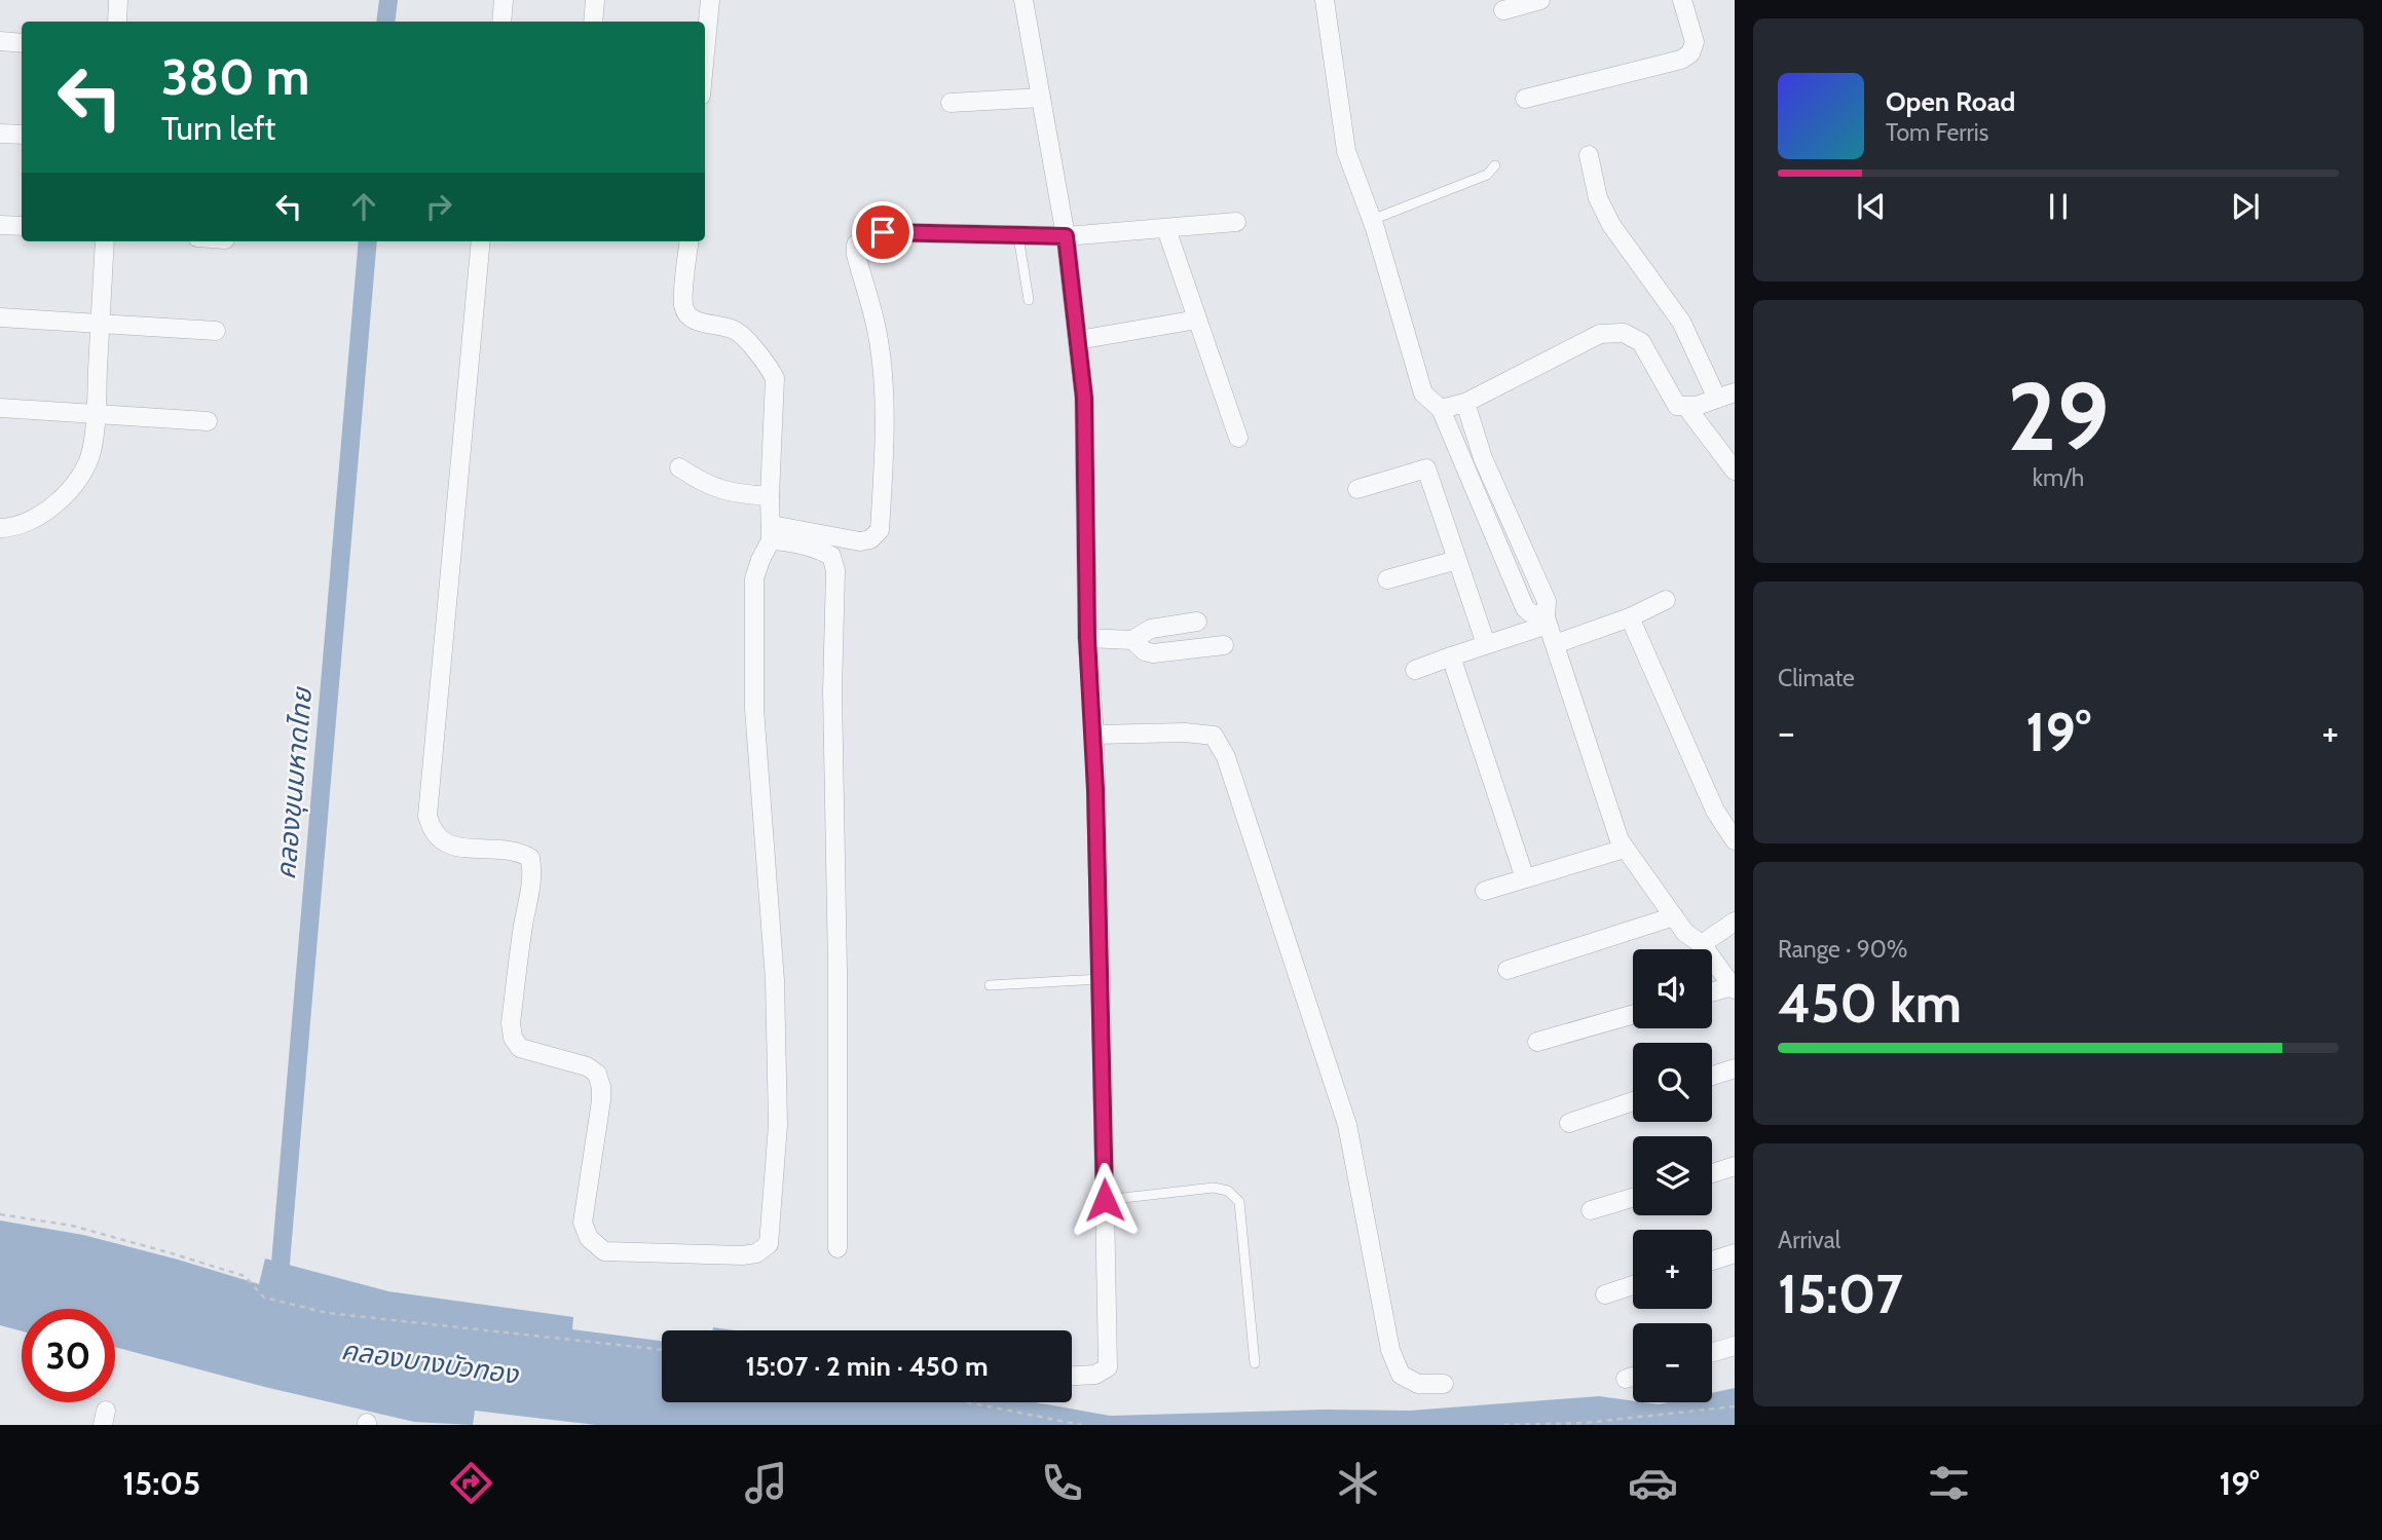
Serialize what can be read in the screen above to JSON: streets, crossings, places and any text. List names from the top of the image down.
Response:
{
  "water": ["คลองขุนมหาดไทย", "คลองบางบัวทอง"],
  "page": {
    "turn": ["380 m", "Turn left"],
    "song": ["Open Road", "Tom Ferris"],
    "tile": [
      ["29", "km/h"],
      "Climate",
      ["Range · 90%", "450 km"],
      ["Arrival", "15:07"]
    ],
    "heat": ["−", "19°", "+"],
    "map_buttons": ["+", "−"],
    "limit": "30",
    "trip": "15:07 · 2 min · 450 m",
    "tabs": ["15:05", "19°"]
  }
}
